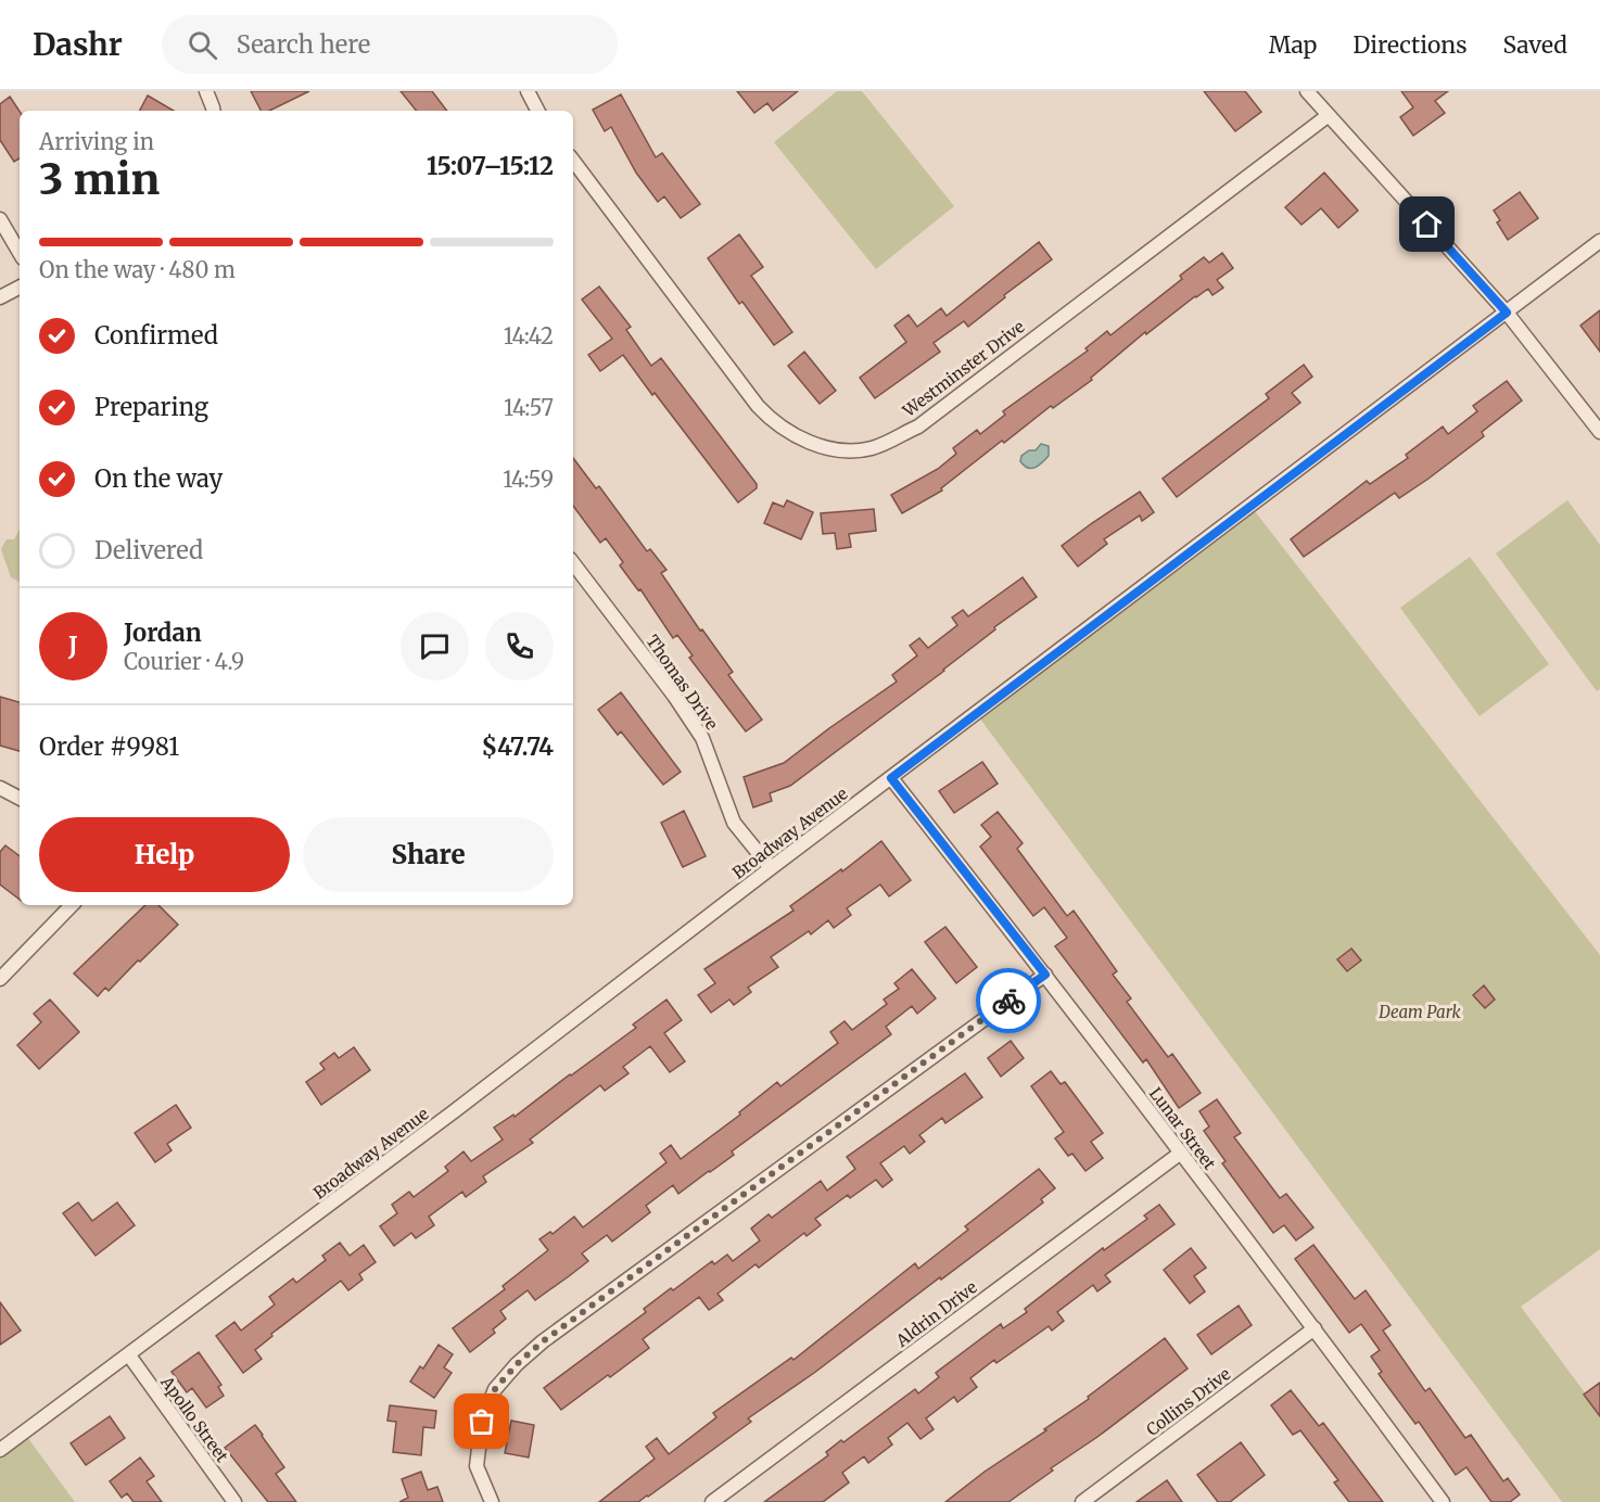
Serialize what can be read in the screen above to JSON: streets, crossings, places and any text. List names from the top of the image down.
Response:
{
  "streets": {
    "street": [
      "Westminster Drive",
      "Thomas Drive",
      "Broadway Avenue",
      "Lunar Street",
      "Aldrin Drive",
      "Collins Drive",
      "Apollo Street"
    ]
  },
  "crossings": [
    ["Thomas Drive", "Broadway Avenue"],
    ["Broadway Avenue", "Lunar Street"],
    ["Broadway Avenue", "Apollo Street"],
    ["Lunar Street", "Aldrin Drive"],
    ["Lunar Street", "Collins Drive"]
  ],
  "parks": ["Deam Park"],
  "page": {
    "header": "Dashr",
    "search": "Search here",
    "nav": ["Map", "Directions", "Saved"],
    "heading": ["3 min", "Arriving in", "15:07–15:12"],
    "panel": [
      "Jordan",
      "Courier · 4.9",
      "Order #9981",
      "$47.74"
    ],
    "bar": "On the way · 480 m",
    "list": [
      ["Confirmed", "14:42"],
      ["Preparing", "14:57"],
      ["On the way", "14:59"],
      "Delivered"
    ],
    "round": "J",
    "buttons": ["Help", "Share"]
  }
}
